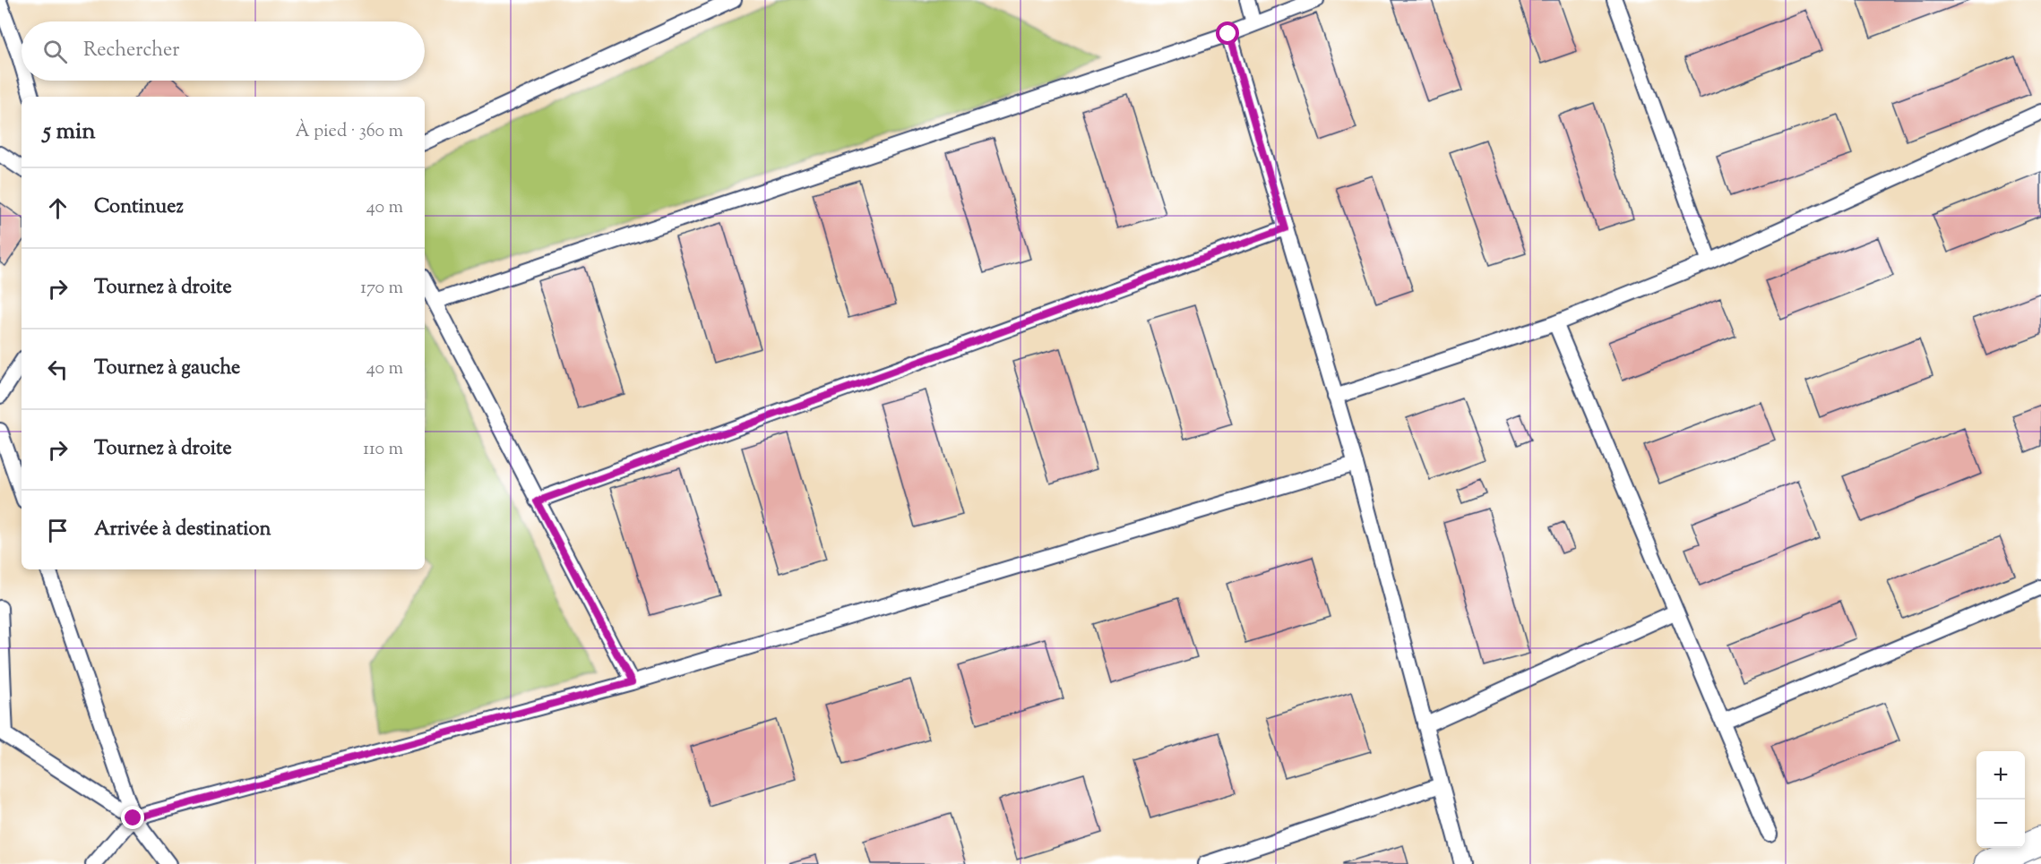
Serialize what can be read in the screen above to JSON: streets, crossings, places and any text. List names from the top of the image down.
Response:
{
  "page": {
    "search": "Rechercher",
    "heading": ["5 min", "À pied · 360 m"],
    "list": [
      ["Continuez", "40 m"],
      ["Tournez à droite", "170 m"],
      ["Tournez à gauche", "40 m"],
      ["Tournez à droite", "110 m"],
      "Arrivée à destination"
    ],
    "map_buttons": ["+", "−"]
  }
}
